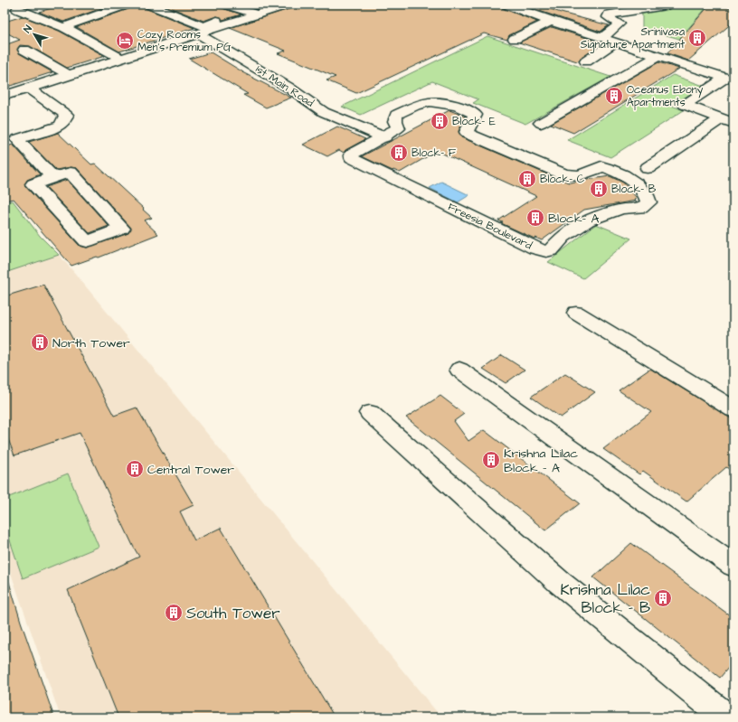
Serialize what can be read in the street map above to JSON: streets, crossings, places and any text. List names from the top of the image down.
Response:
{
  "streets": {
    "street": ["1st Main Road", "Freesia Boulevard"]
  },
  "crossings": [
    ["1st Main Road", "Freesia Boulevard"]
  ],
  "places": {
    "building": [
      "Srinivasa Signature Apartment",
      "Oceanus Ebony Apartments",
      "Block- E",
      "Block- F",
      "Block- C",
      "Block- B",
      "Block- A",
      "North Tower",
      "Krishna Lilac Block - A",
      "Central Tower",
      "Krishna Lilac Block - B",
      "South Tower"
    ],
    "hotel": ["Cozy Rooms Men's Premium PG"]
  },
  "north": "top left"
}
